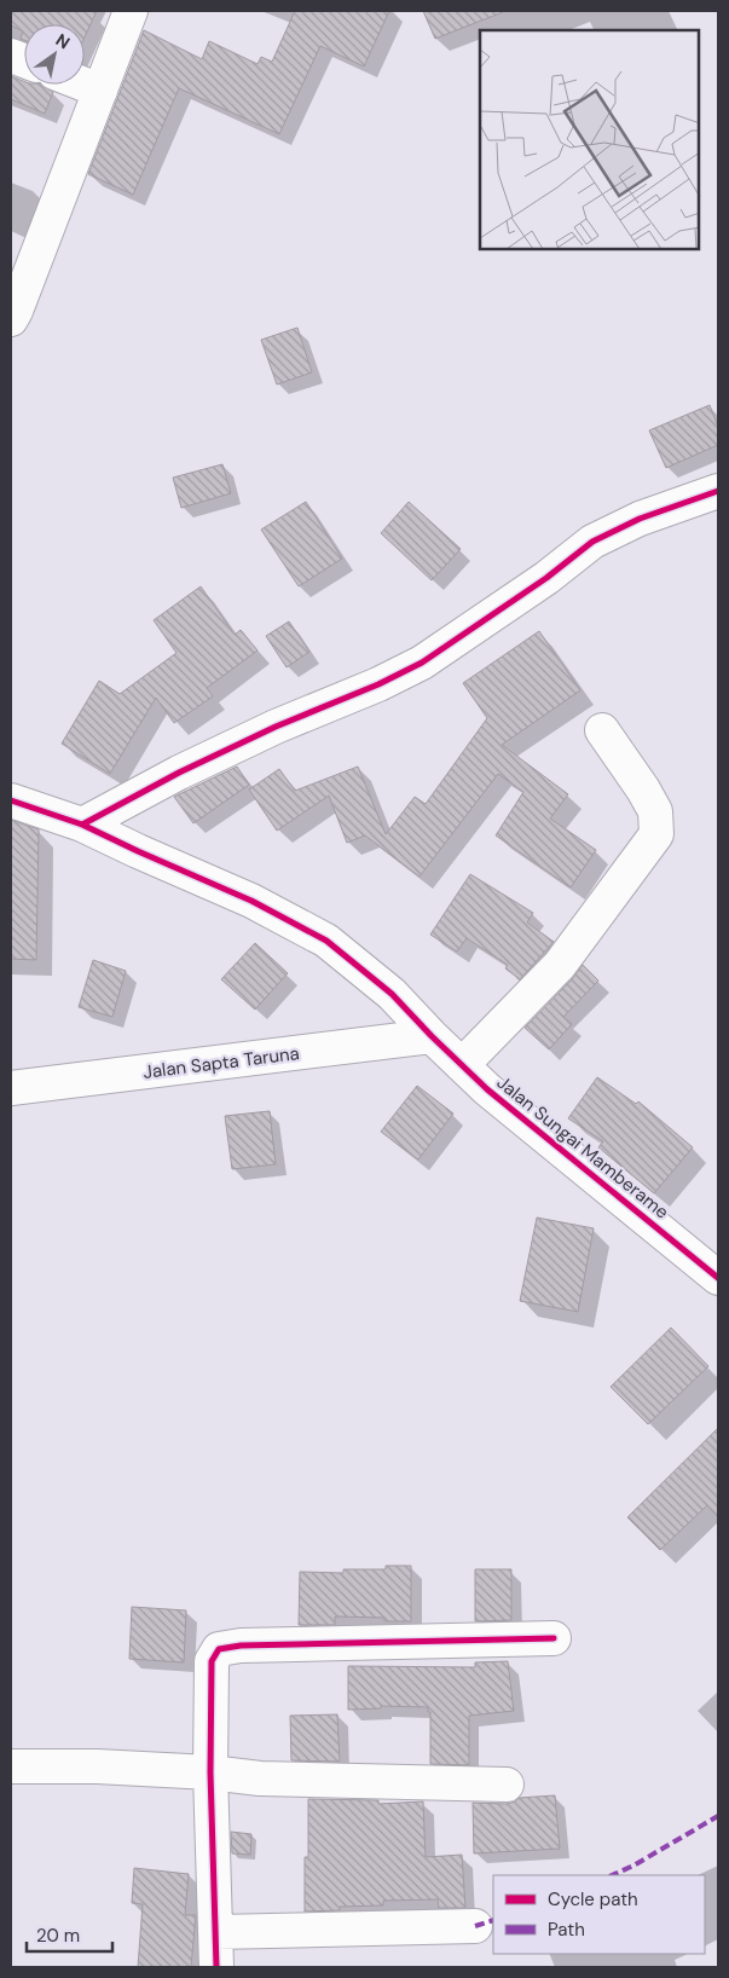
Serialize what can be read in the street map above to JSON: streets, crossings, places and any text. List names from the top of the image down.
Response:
{
  "streets": {
    "street": ["Jalan Sapta Taruna", "Jalan Sungai Mamberame"]
  },
  "crossings": [
    ["Jalan Sapta Taruna", "Jalan Sungai Mamberame"]
  ],
  "legend": ["Cycle path", "Path"],
  "scale_bar": "20 m",
  "north": "top right"
}
